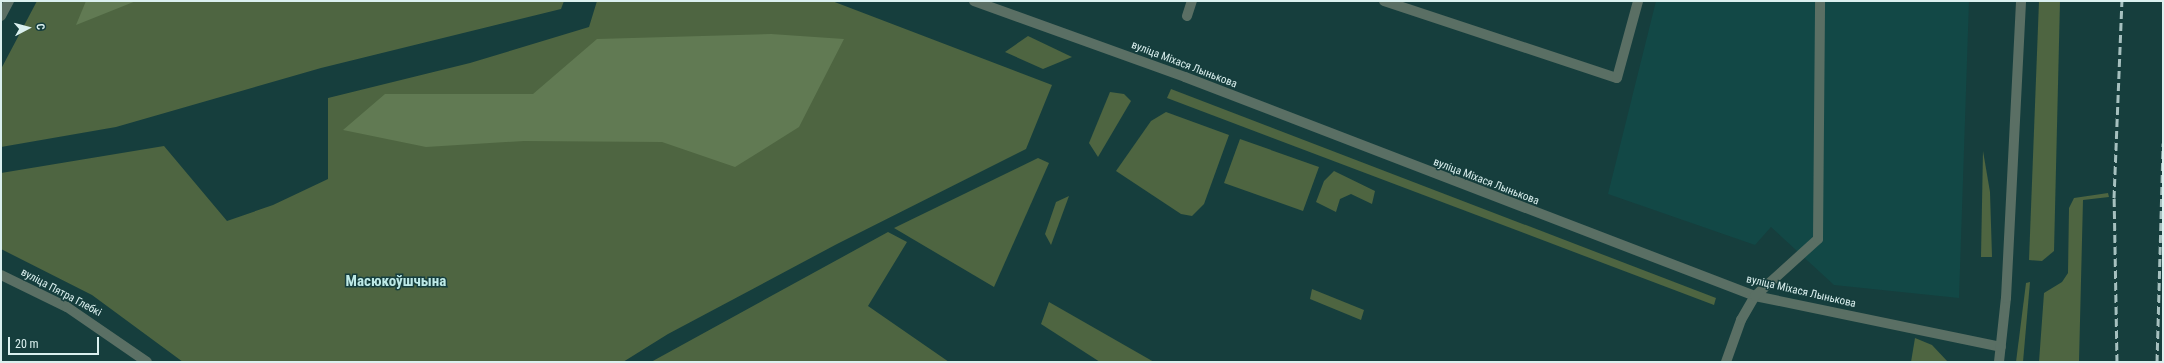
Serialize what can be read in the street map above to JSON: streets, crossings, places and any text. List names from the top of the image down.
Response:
{
  "streets": {
    "street": ["вуліца Міхася Лынькова", "вуліца Пятра Глебкі"]
  },
  "districts": ["Масюкоўшчына"],
  "scale_bar": "20 m",
  "north": "right"
}
